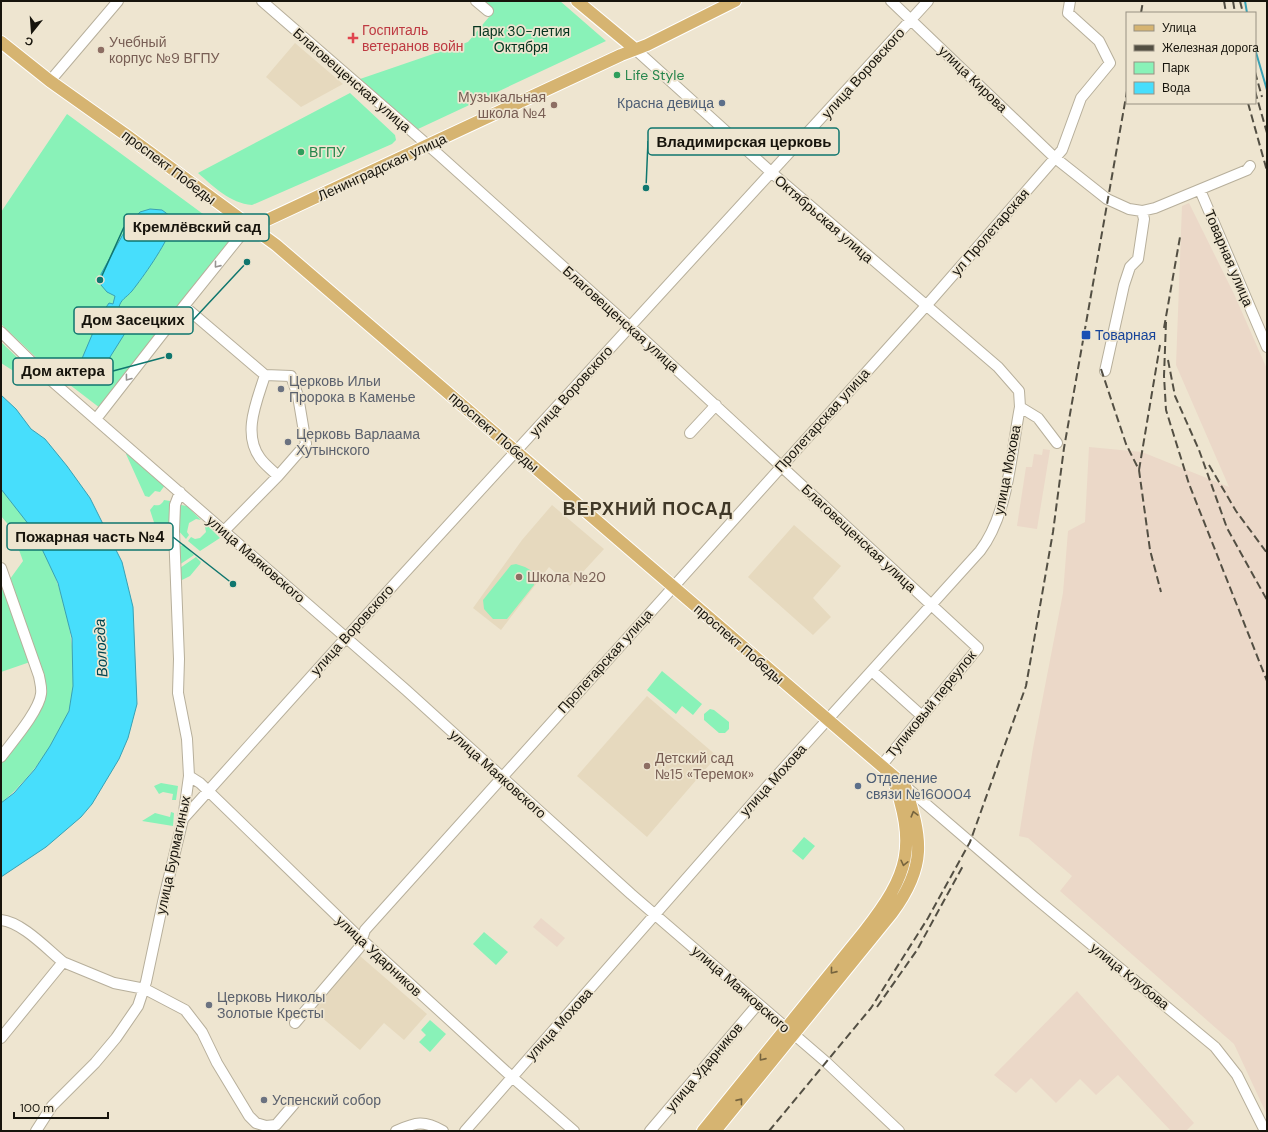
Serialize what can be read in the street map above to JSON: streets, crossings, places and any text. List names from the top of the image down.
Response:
{
  "streets": {
    "main road": ["проспект Победы", "Ленинградская улица", "Октябрьская улица"],
    "street": [
      "улица Воровского",
      "улица Кирова",
      "Благовещенская улица",
      "ул Пролетарская",
      "Товарная улица",
      "Пролетарская улица",
      "улица Мохова",
      "улица Маяковского",
      "Тупиковый переулок",
      "улица Бурмагиных",
      "улица Ударников",
      "улица Клубова"
    ]
  },
  "crossings": [
    ["улица Воровского", "улица Кирова"],
    ["улица Воровского", "Благовещенская улица"],
    ["улица Воровского", "проспект Победы"],
    ["улица Воровского", "Октябрьская улица"],
    ["улица Воровского", "улица Маяковского"],
    ["улица Воровского", "улица Бурмагиных"],
    ["улица Воровского", "улица Ударников"],
    ["улица Кирова", "ул Пролетарская"],
    ["Благовещенская улица", "Ленинградская улица"],
    ["Благовещенская улица", "Пролетарская улица"],
    ["Благовещенская улица", "улица Мохова"],
    ["Благовещенская улица", "Тупиковый переулок"],
    ["проспект Победы", "Ленинградская улица"],
    ["проспект Победы", "Пролетарская улица"],
    ["проспект Победы", "улица Мохова"],
    ["проспект Победы", "Тупиковый переулок"],
    ["проспект Победы", "улица Клубова"],
    ["Ленинградская улица", "Октябрьская улица"],
    ["Ленинградская улица", "улица Маяковского"],
    ["Октябрьская улица", "ул Пролетарская"],
    ["Октябрьская улица", "Пролетарская улица"],
    ["Октябрьская улица", "улица Мохова"],
    ["ул Пролетарская", "Пролетарская улица"],
    ["Пролетарская улица", "улица Маяковского"],
    ["Пролетарская улица", "улица Ударников"],
    ["улица Мохова", "улица Маяковского"],
    ["улица Мохова", "улица Ударников"],
    ["улица Маяковского", "улица Бурмагиных"],
    ["улица Маяковского", "улица Ударников"],
    ["улица Бурмагиных", "улица Ударников"]
  ],
  "districts": ["ВЕРХНИЙ ПОСАД"],
  "water": ["Вологда"],
  "parks": ["Парк 30-летия Октября"],
  "places": {
    "health": ["Госпиталь ветеранов войн"],
    "other": [
      "Учебный корпус №9 ВГПУ",
      "Life Style",
      "Красна девица",
      "Музыкальная школа №4",
      "ВГПУ",
      "Владимирская церковь",
      "Дом Засецких",
      "Кремлёвский сад",
      "Дом актера",
      "Церковь Ильи Пророка в Каменье",
      "Церковь Варлаама Хутынского",
      "Школа №20",
      "Пожарная часть №4",
      "Детский сад №15 «Теремок»",
      "Отделение связи №160004",
      "Церковь Николы Золотые Кресты",
      "Успенский собор"
    ],
    "transit": ["Товарная"]
  },
  "legend": [
    "Улица",
    "Железная дорога",
    "Парк",
    "Вода"
  ],
  "scale_bar": "100 m",
  "north": "bottom"
}
